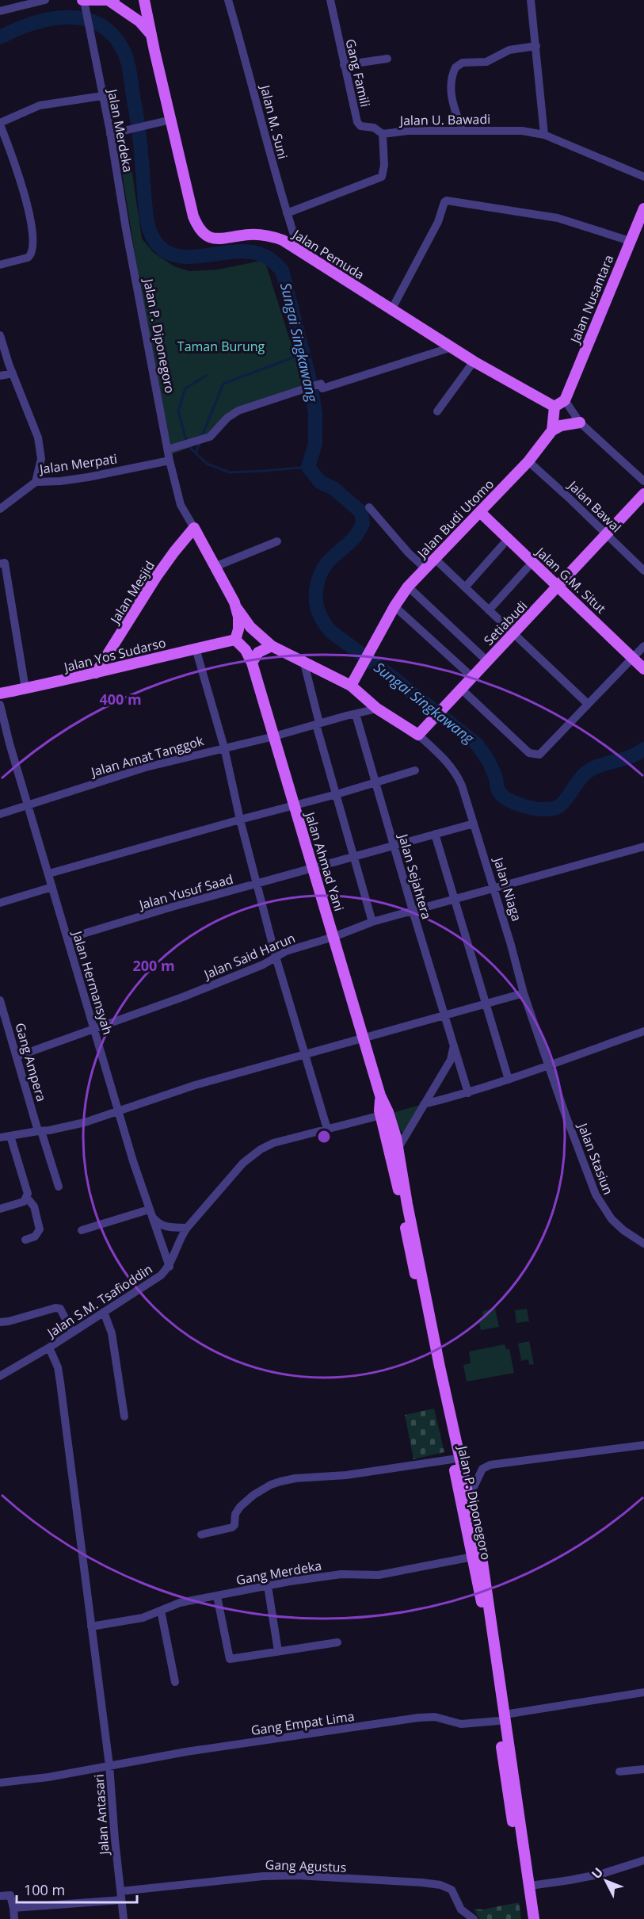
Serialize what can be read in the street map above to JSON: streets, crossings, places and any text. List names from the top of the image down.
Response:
{
  "streets": {
    "main road": [
      "Jalan Pemuda",
      "Jalan Nusantara",
      "Jalan P. Diponegoro",
      "Jalan Budi Utomo",
      "Jalan G.M. Situt",
      "Jalan Mesjid",
      "Setiabudi",
      "Jalan Yos Sudarso",
      "Jalan Ahmad Yani"
    ],
    "street": [
      "Gang Famili",
      "Jalan U. Bawadi",
      "Jalan M. Suni",
      "Jalan Merdeka",
      "Jalan Merpati",
      "Jalan Bawal",
      "Jalan Amat Tanggok",
      "Jalan Sejahtera",
      "Jalan Niaga",
      "Jalan Yusuf Saad",
      "Jalan Said Harun",
      "Jalan Hermansyah",
      "Gang Ampera",
      "Jalan Stasiun",
      "Jalan S.M. Tsafioddin",
      "Gang Merdeka",
      "Gang Empat Lima",
      "Jalan Antasari",
      "Gang Agustus"
    ]
  },
  "crossings": [
    ["Gang Famili", "Jalan U. Bawadi"],
    ["Jalan U. Bawadi", "Jalan M. Suni"],
    ["Jalan M. Suni", "Jalan Pemuda"],
    ["Jalan Merdeka", "Jalan P. Diponegoro"],
    ["Jalan P. Diponegoro", "Jalan Ahmad Yani"],
    ["Jalan P. Diponegoro", "Jalan S.M. Tsafioddin"],
    ["Jalan P. Diponegoro", "Gang Merdeka"],
    ["Jalan P. Diponegoro", "Gang Empat Lima"],
    ["Jalan Bawal", "Jalan Budi Utomo"],
    ["Jalan Bawal", "Setiabudi"],
    ["Jalan Budi Utomo", "Jalan G.M. Situt"],
    ["Jalan G.M. Situt", "Setiabudi"],
    ["Jalan Mesjid", "Jalan Yos Sudarso"],
    ["Setiabudi", "Jalan Niaga"],
    ["Jalan Yos Sudarso", "Jalan Ahmad Yani"],
    ["Jalan Amat Tanggok", "Jalan Ahmad Yani"],
    ["Jalan Amat Tanggok", "Jalan Sejahtera"],
    ["Jalan Amat Tanggok", "Jalan Hermansyah"],
    ["Jalan Ahmad Yani", "Jalan Yusuf Saad"],
    ["Jalan Ahmad Yani", "Jalan Said Harun"],
    ["Jalan Sejahtera", "Jalan Yusuf Saad"],
    ["Jalan Sejahtera", "Jalan Said Harun"],
    ["Jalan Niaga", "Jalan Yusuf Saad"],
    ["Jalan Niaga", "Jalan Said Harun"],
    ["Jalan Niaga", "Jalan Stasiun"],
    ["Jalan Yusuf Saad", "Jalan Hermansyah"],
    ["Jalan Said Harun", "Jalan Hermansyah"],
    ["Jalan Said Harun", "Gang Ampera"],
    ["Jalan Hermansyah", "Jalan S.M. Tsafioddin"],
    ["Jalan S.M. Tsafioddin", "Jalan Antasari"],
    ["Gang Merdeka", "Jalan Antasari"],
    ["Gang Empat Lima", "Jalan Antasari"],
    ["Jalan Antasari", "Gang Agustus"]
  ],
  "water": ["Sungai Singkawang"],
  "parks": ["Taman Burung"],
  "scale_bar": "100 m",
  "north": "top left",
  "rings": ["400 m", "200 m"]
}
